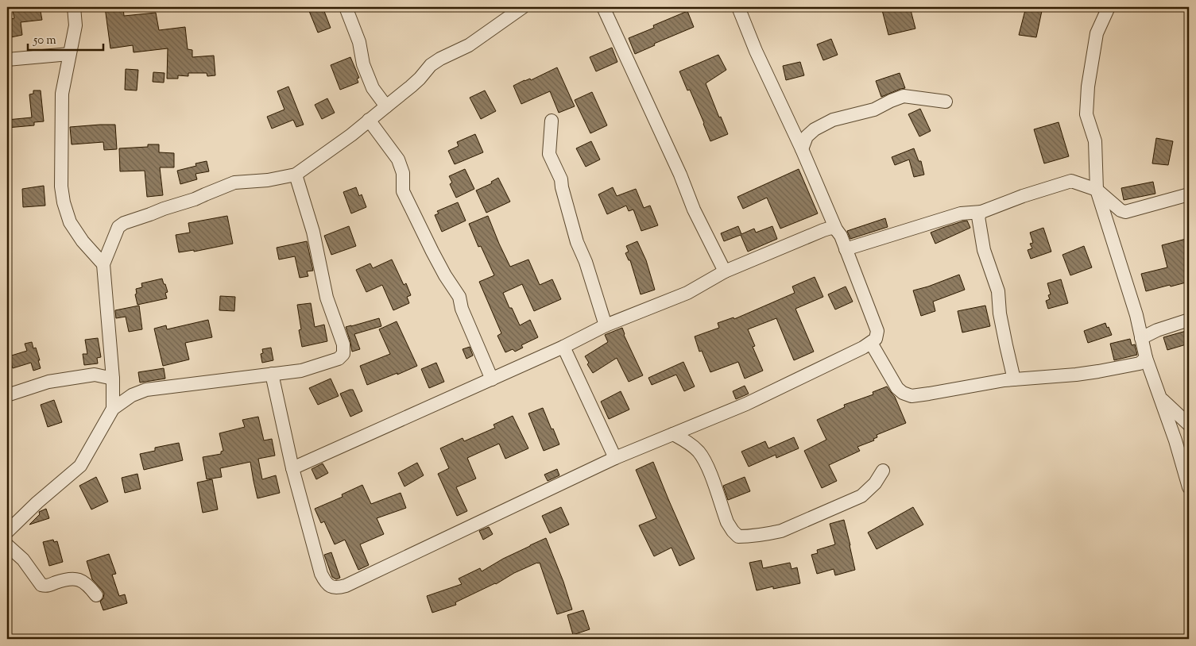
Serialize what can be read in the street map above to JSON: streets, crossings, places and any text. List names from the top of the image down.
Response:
{
  "scale_bar": "50 m"
}
